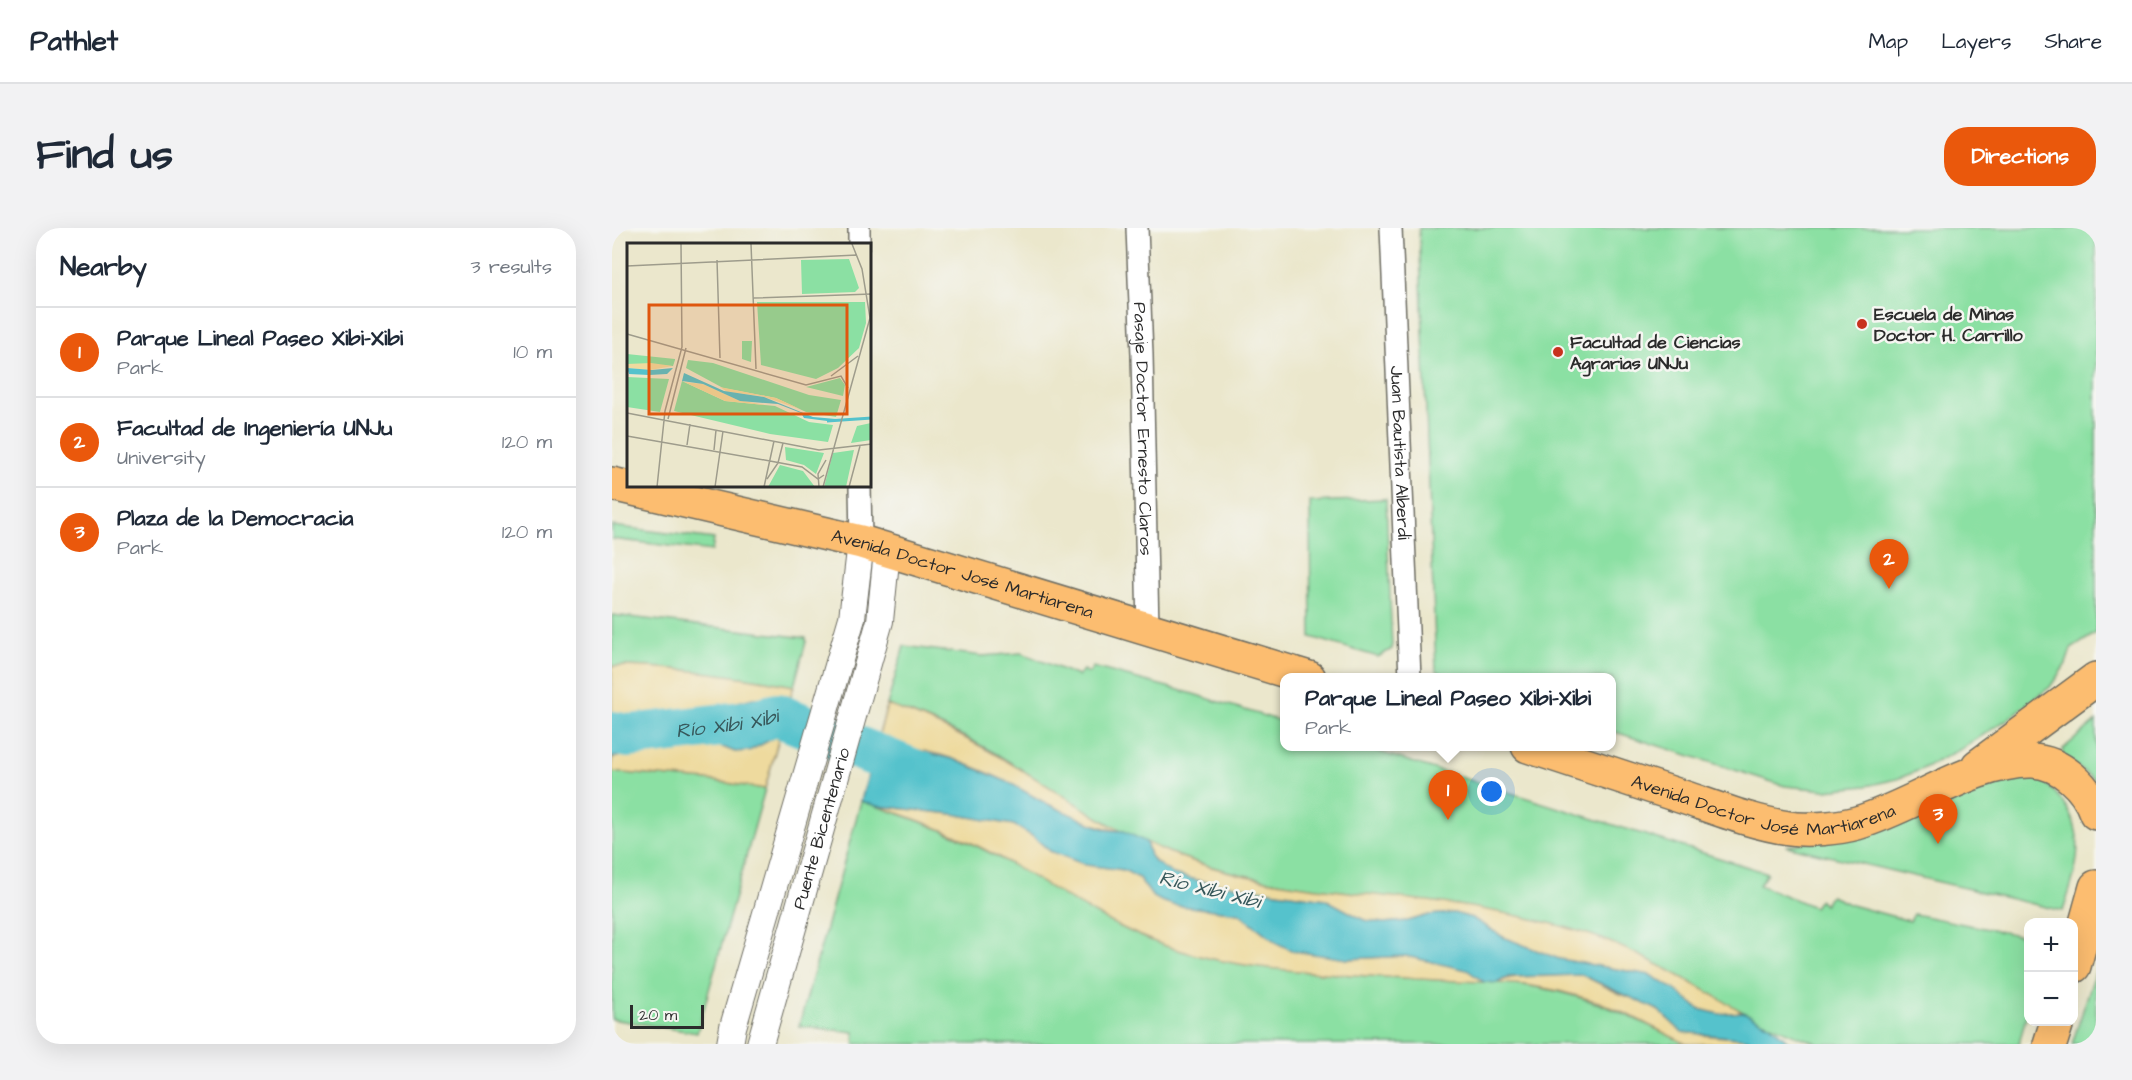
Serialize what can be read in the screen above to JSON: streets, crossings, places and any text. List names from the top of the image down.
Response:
{
  "streets": {
    "main road": ["Avenida Doctor José Martiarena"],
    "street": ["Pasaje Doctor Ernesto Claros", "Juan Bautista Alberdi", "Puente Bicentenario"]
  },
  "crossings": [
    ["Pasaje Doctor Ernesto Claros", "Avenida Doctor José Martiarena"],
    ["Avenida Doctor José Martiarena", "Puente Bicentenario"]
  ],
  "water": ["Río Xibi Xibi"],
  "places": ["Escuela de Minas Doctor H. Carrillo", "Facultad de Ciencias Agrarias UNJu"],
  "scale_bar": "20 m",
  "page": {
    "header": "Pathlet",
    "nav": ["Map", "Layers", "Share"],
    "title": "Find us",
    "buttons": "Directions",
    "heading": ["Nearby", "3 results"],
    "list": [
      {
        "mark": "1",
        "name": "Parque Lineal Paseo Xibi-Xibi",
        "note": "Park",
        "value": "10 m"
      },
      {
        "mark": "2",
        "name": "Facultad de Ingeniería UNJu",
        "note": "University",
        "value": "120 m"
      },
      {
        "mark": "3",
        "name": "Plaza de la Democracia",
        "note": "Park",
        "value": "120 m"
      }
    ],
    "pins": ["2", "1", "3"],
    "popup": ["Parque Lineal Paseo Xibi-Xibi", "Park"],
    "map_buttons": ["+", "−"],
    "scale": "20 m"
  }
}
